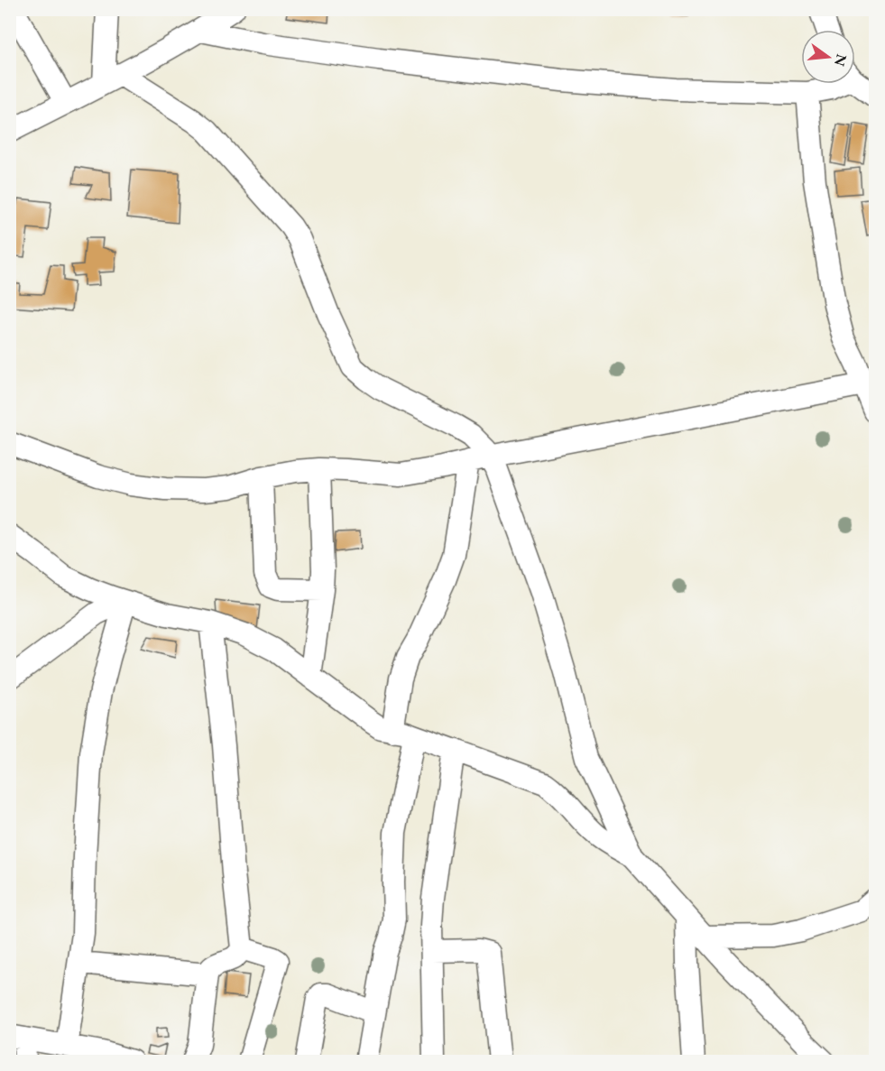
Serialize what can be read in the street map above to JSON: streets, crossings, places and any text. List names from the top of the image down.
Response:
{
  "north": "right"
}
